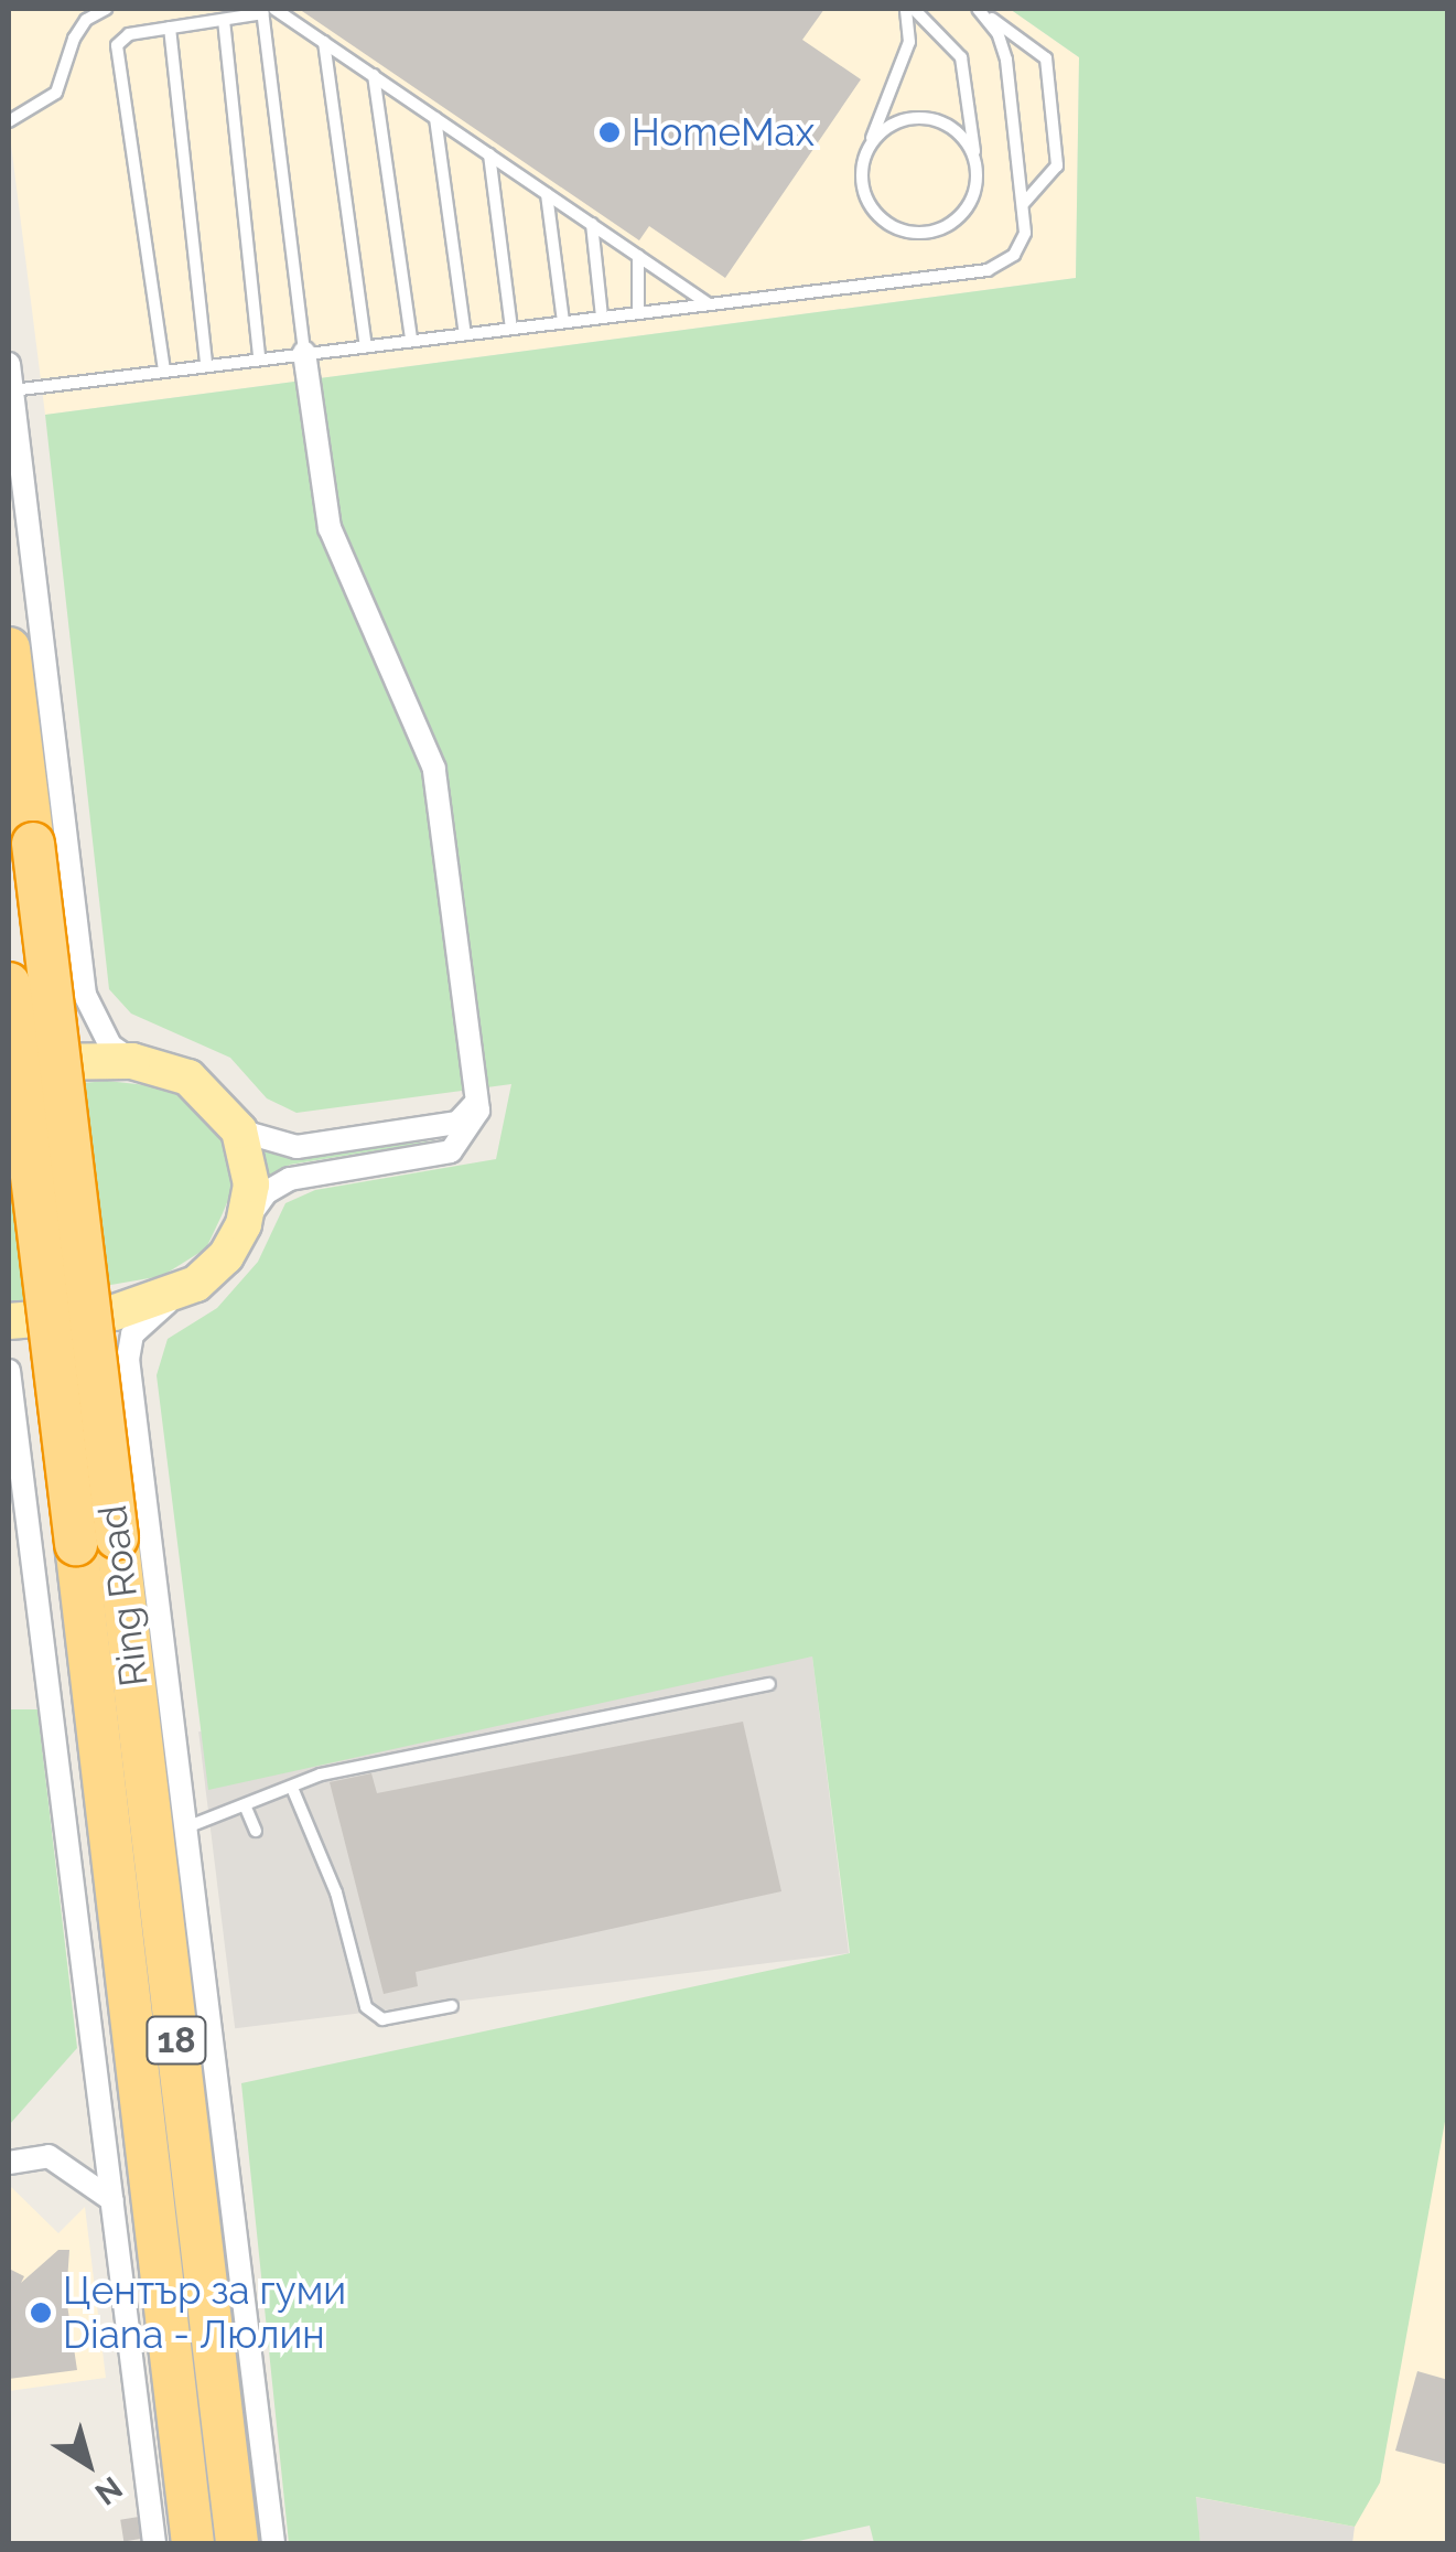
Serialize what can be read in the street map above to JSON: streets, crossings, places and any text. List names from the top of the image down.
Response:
{
  "streets": {
    "highway": ["Ring Road", "18"]
  },
  "places": ["HomeMax", "Център за гуми Diana - Люлин"],
  "north": "bottom right"
}
